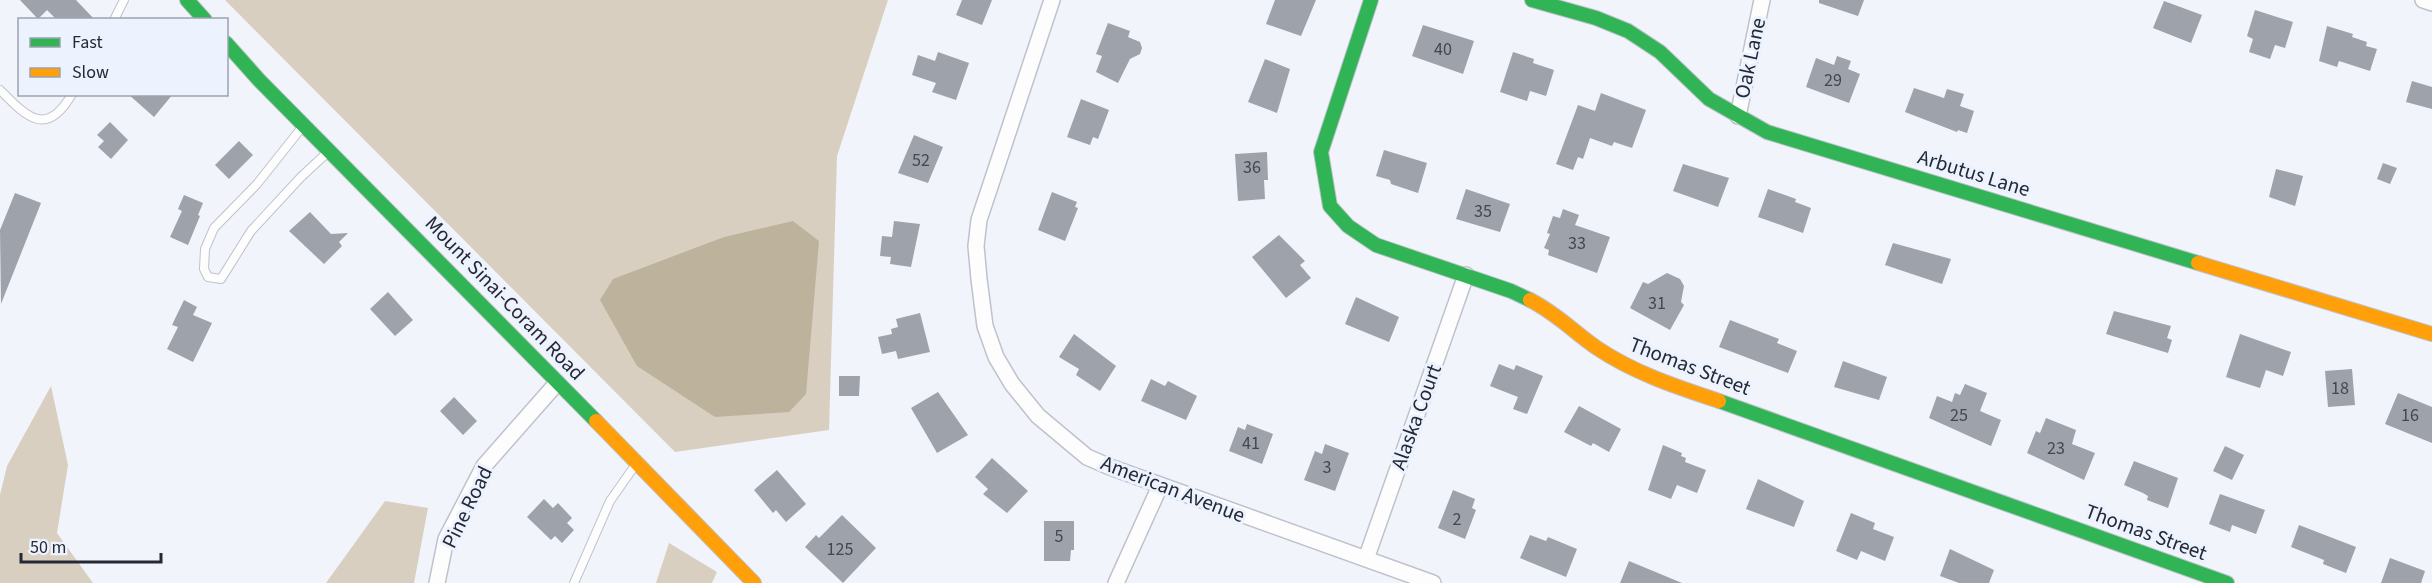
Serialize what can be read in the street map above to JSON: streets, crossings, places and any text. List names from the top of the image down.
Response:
{
  "streets": {
    "street": [
      "Oak Lane",
      "Arbutus Lane",
      "Mount Sinai-Coram Road",
      "Thomas Street",
      "Alaska Court",
      "American Avenue",
      "Pine Road"
    ]
  },
  "crossings": [
    ["Oak Lane", "Arbutus Lane"],
    ["Mount Sinai-Coram Road", "Pine Road"],
    ["Thomas Street", "Alaska Court"],
    ["Alaska Court", "American Avenue"]
  ],
  "house_numbers": [
    "40",
    "29",
    "52",
    "36",
    "35",
    "33",
    "31",
    "18",
    "25",
    "16",
    "41",
    "23",
    "3",
    "2",
    "5",
    "125"
  ],
  "legend": ["Fast", "Slow"],
  "scale_bar": "50 m"
}
